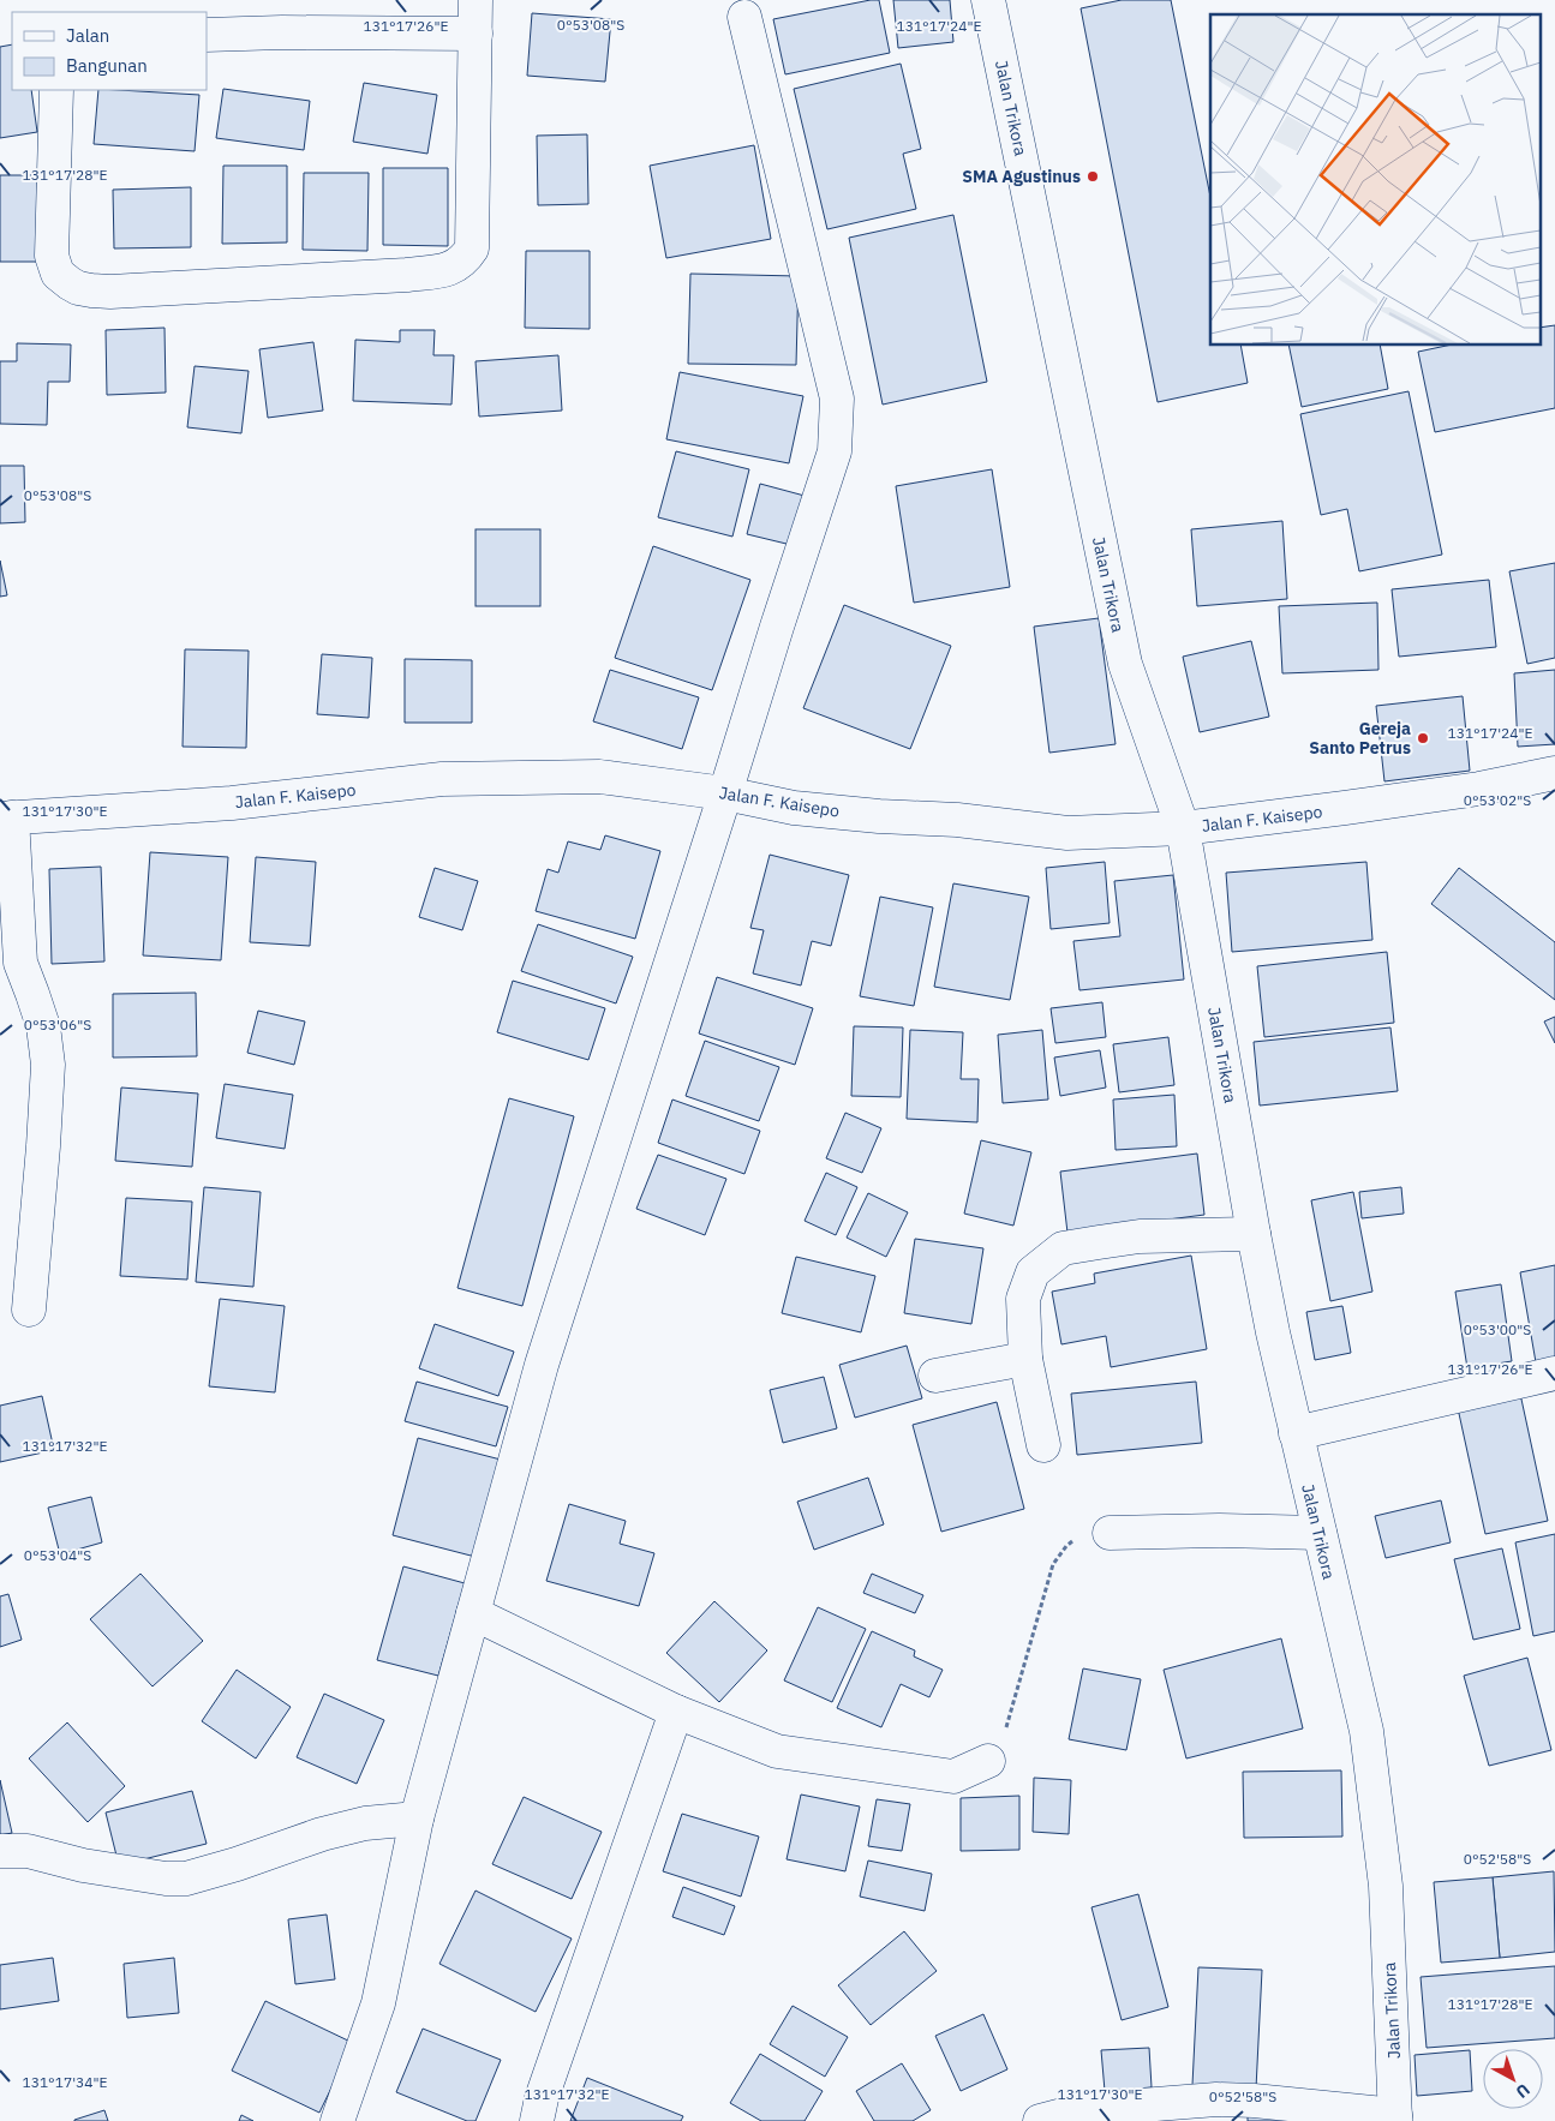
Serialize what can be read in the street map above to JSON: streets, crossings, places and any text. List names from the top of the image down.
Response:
{
  "streets": {
    "street": ["Jalan Trikora", "Jalan F. Kaisepo"]
  },
  "crossings": [
    ["Jalan Trikora", "Jalan F. Kaisepo"]
  ],
  "places": ["SMA Agustinus", "Gereja Santo Petrus"],
  "legend": ["Jalan", "Bangunan"],
  "north": "bottom right",
  "coordinates": [
    "0°53'08\"S",
    "131°17'26\"E",
    "131°17'24\"E",
    "131°17'28\"E",
    "0°53'02\"S",
    "131°17'30\"E",
    "0°53'06\"S",
    "0°53'00\"S",
    "131°17'32\"E",
    "0°53'04\"S",
    "0°52'58\"S",
    "131°17'34\"E"
  ]
}
